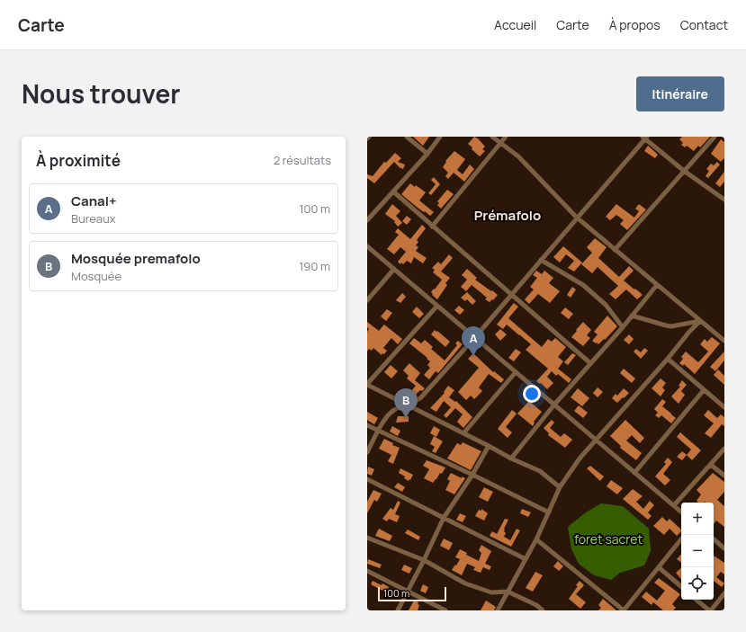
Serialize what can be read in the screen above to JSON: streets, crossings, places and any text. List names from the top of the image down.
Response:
{
  "districts": ["Prémafolo"],
  "parks": ["foret sacret"],
  "scale_bar": "100 m",
  "page": {
    "header": "Carte",
    "nav": [
      "Accueil",
      "Carte",
      "À propos",
      "Contact"
    ],
    "title": "Nous trouver",
    "buttons": "Itinéraire",
    "heading": ["À proximité", "2 résultats"],
    "list": [
      {
        "mark": "A",
        "name": "Canal+",
        "note": "Bureaux",
        "value": "100 m"
      },
      {
        "mark": "B",
        "name": "Mosquée premafolo",
        "note": "Mosquée",
        "value": "190 m"
      }
    ],
    "pins": ["A", "B"],
    "map_buttons": ["+", "−"],
    "scale": "100 m"
  }
}
